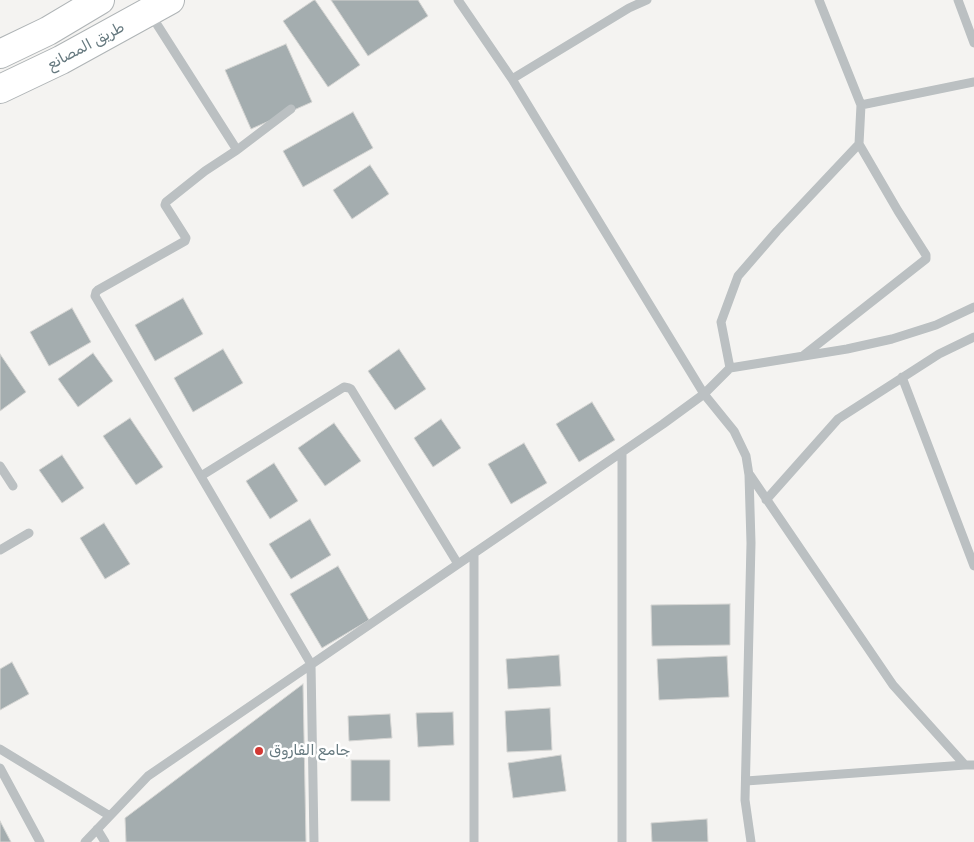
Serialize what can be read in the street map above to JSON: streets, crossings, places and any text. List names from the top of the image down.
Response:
{
  "streets": {
    "main road": ["طريق المصانع"]
  },
  "places": ["جامع الفاروق"]
}
